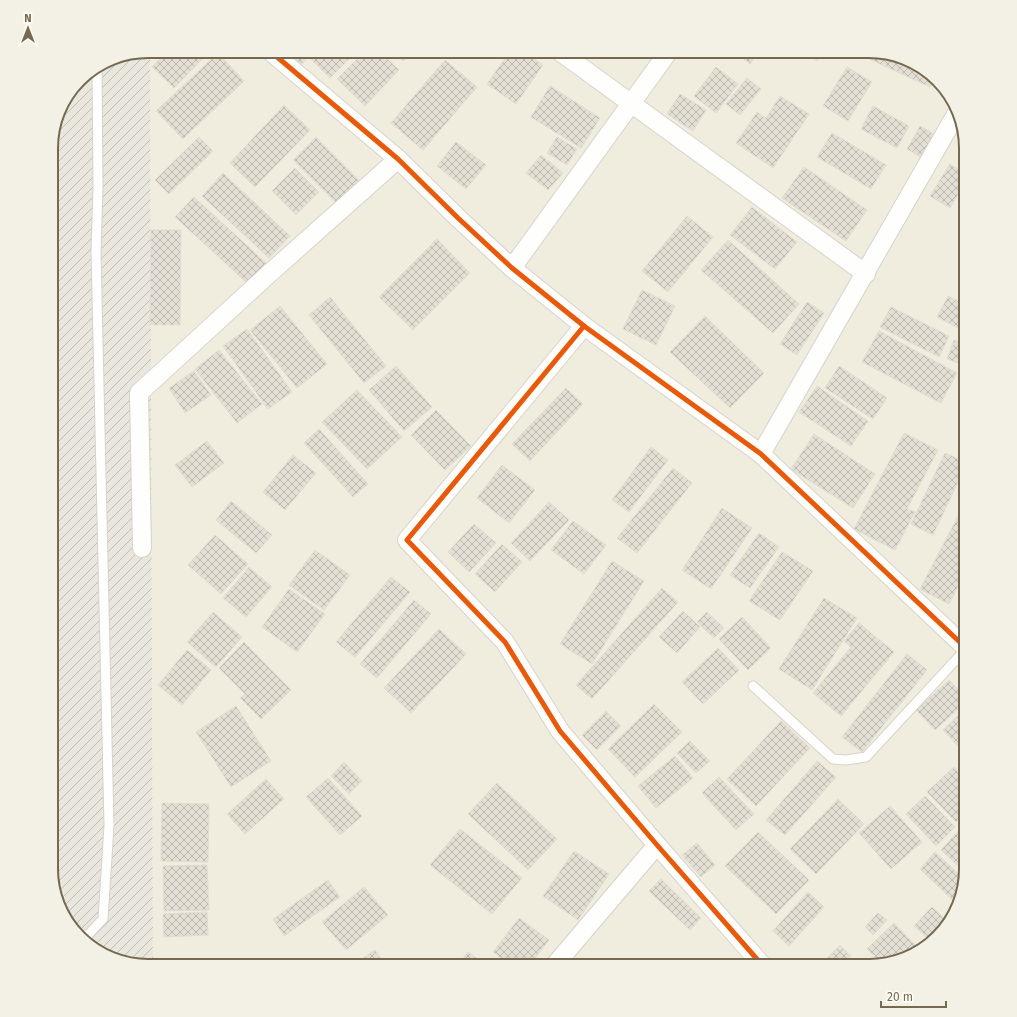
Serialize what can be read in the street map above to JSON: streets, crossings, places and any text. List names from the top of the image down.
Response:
{
  "scale_bar": "20 m",
  "north": "top"
}
